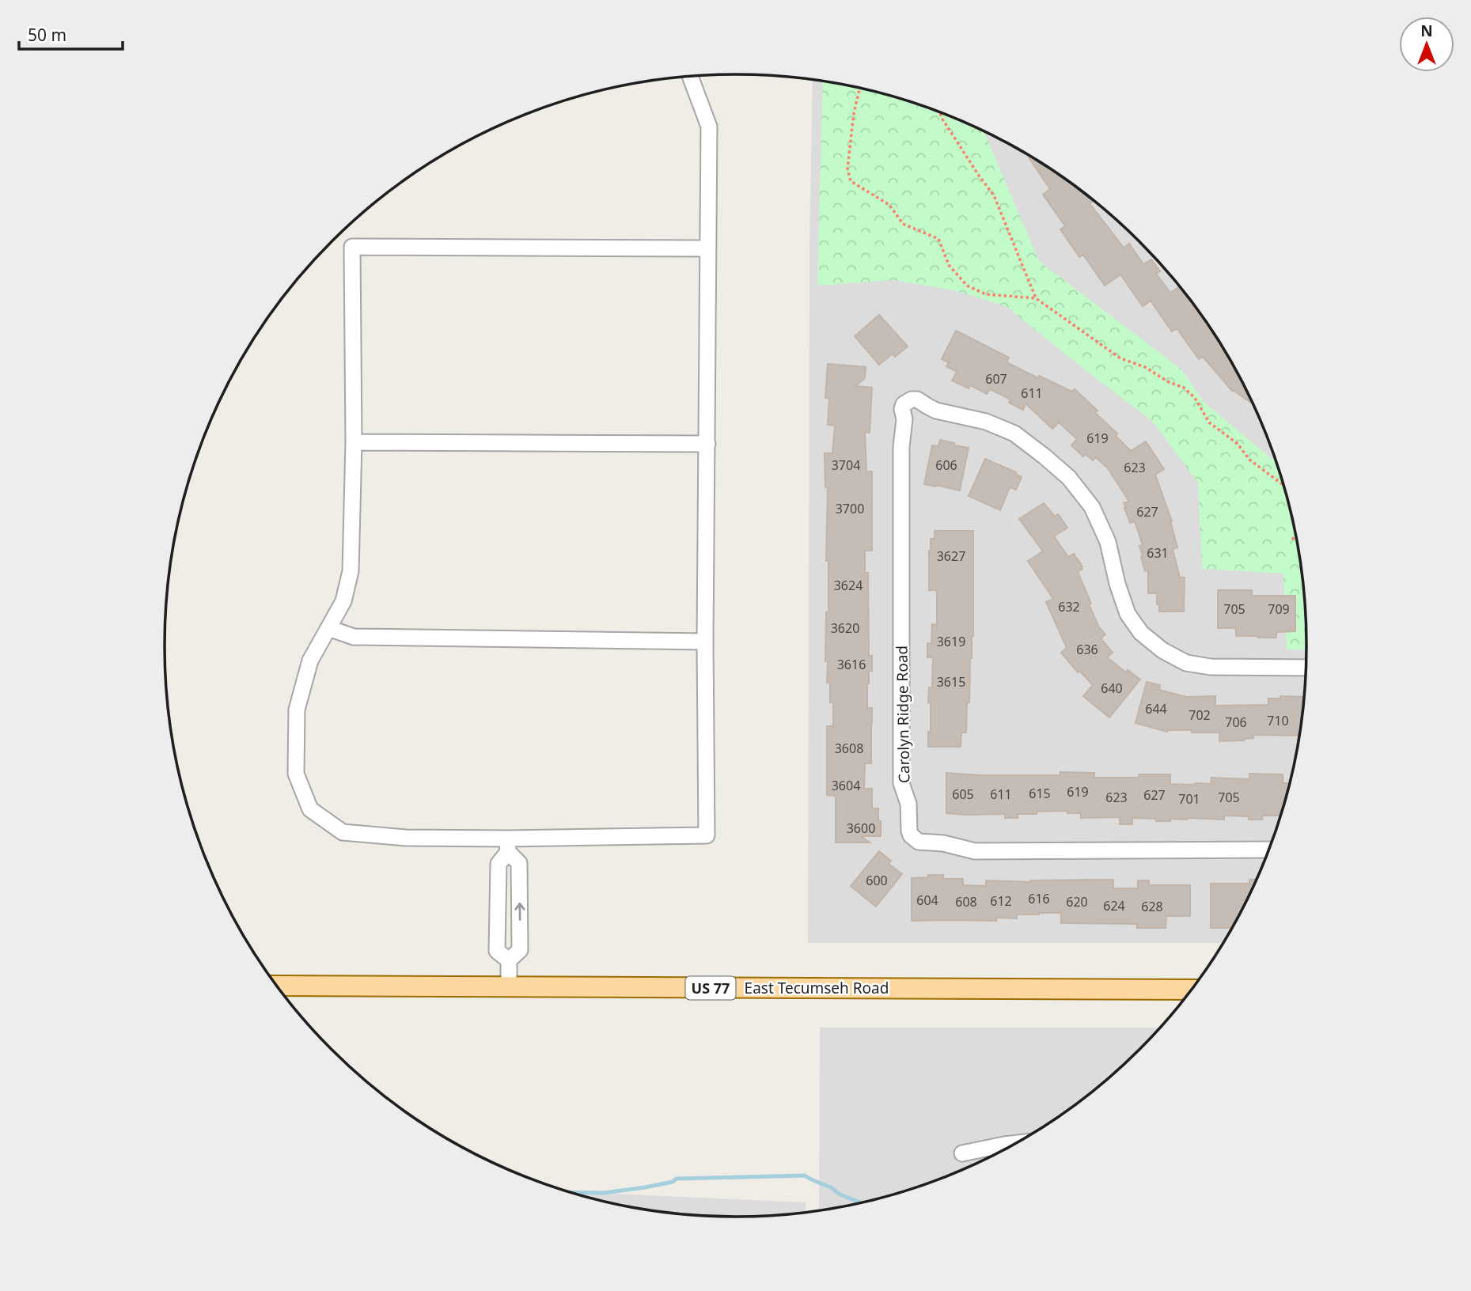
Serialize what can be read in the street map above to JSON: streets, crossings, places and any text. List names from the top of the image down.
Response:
{
  "streets": {
    "main road": ["US 77", "East Tecumseh Road"],
    "street": ["Carolyn Ridge Road"]
  },
  "house_numbers": [
    "607",
    "611",
    "619",
    "3704",
    "606",
    "623",
    "3700",
    "627",
    "631",
    "3627",
    "3624",
    "632",
    "705",
    "709",
    "3620",
    "3619",
    "636",
    "3616",
    "3615",
    "640",
    "644",
    "702",
    "710",
    "706",
    "3608",
    "3604",
    "619",
    "615",
    "605",
    "611",
    "627",
    "623",
    "705",
    "701",
    "3600",
    "600",
    "616",
    "604",
    "612",
    "608",
    "620",
    "624",
    "628"
  ],
  "scale_bar": "50 m",
  "north": "top"
}
